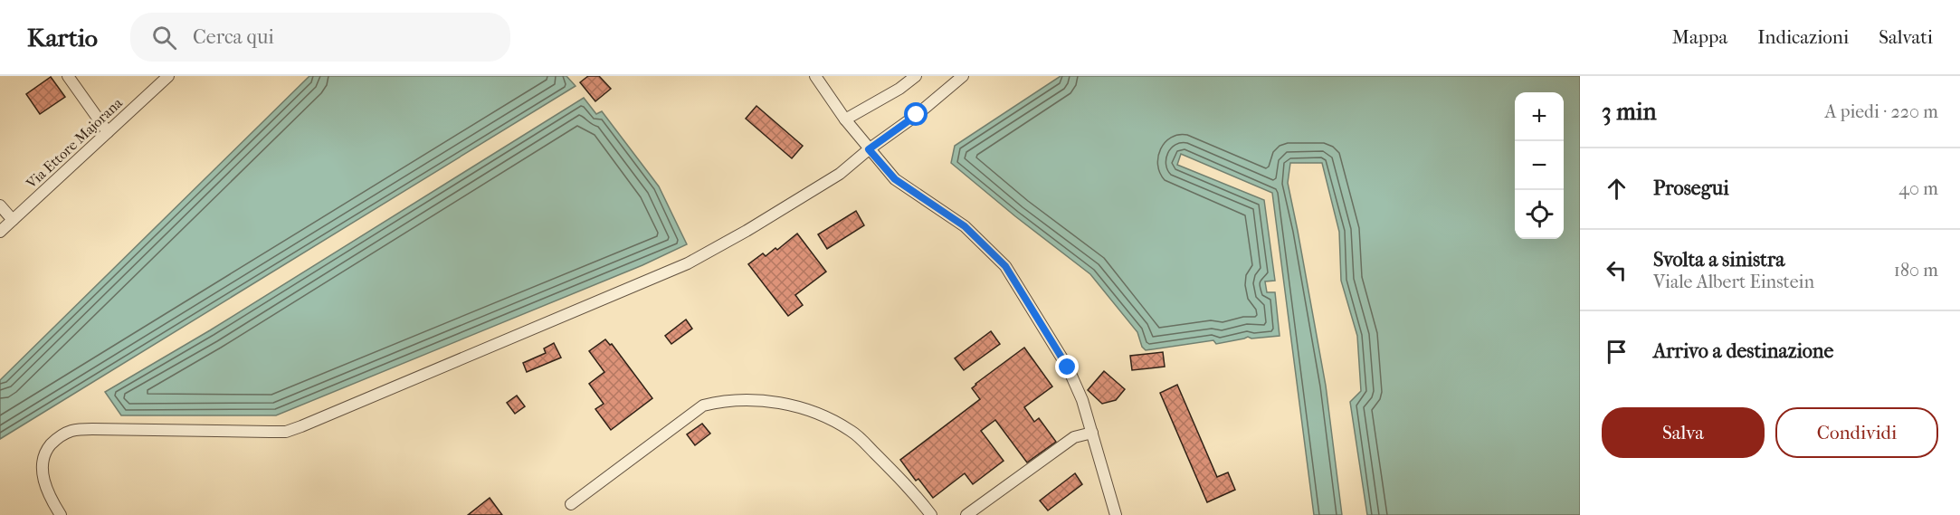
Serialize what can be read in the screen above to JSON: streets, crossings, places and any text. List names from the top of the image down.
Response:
{
  "streets": {
    "street": ["Via Ettore Majorana"]
  },
  "page": {
    "header": "Kartio",
    "search": "Cerca qui",
    "nav": ["Mappa", "Indicazioni", "Salvati"],
    "heading": ["3 min", "A piedi · 220 m"],
    "map_buttons": ["+", "−"],
    "list": [
      ["Prosegui", "40 m"],
      ["Svolta a sinistra", "Viale Albert Einstein", "180 m"],
      "Arrivo a destinazione"
    ],
    "buttons": ["Salva", "Condividi"]
  }
}
